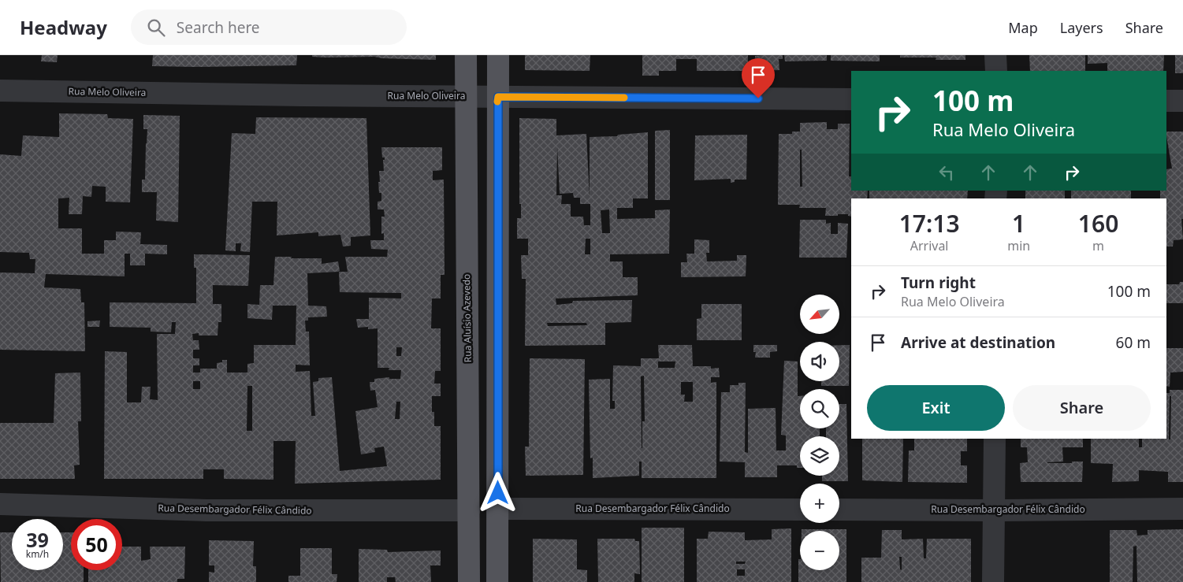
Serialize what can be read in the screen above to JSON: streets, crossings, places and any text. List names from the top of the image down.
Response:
{
  "streets": {
    "main road": ["Rua Aluísio Azevedo"],
    "street": ["Rua Melo Oliveira", "Rua Desembargador Félix Cândido"]
  },
  "crossings": [
    ["Rua Melo Oliveira", "Rua Aluísio Azevedo"],
    ["Rua Aluísio Azevedo", "Rua Desembargador Félix Cândido"]
  ],
  "north": "bottom left",
  "page": {
    "header": "Headway",
    "search": "Search here",
    "nav": ["Map", "Layers", "Share"],
    "turn": ["100 m", "Rua Melo Oliveira"],
    "eta": [
      "17:13",
      "Arrival",
      "1",
      "min",
      "160",
      "m"
    ],
    "list": [
      {
        "name": "Turn right",
        "note": "Rua Melo Oliveira",
        "value": "100 m"
      },
      {
        "name": "Arrive at destination",
        "value": "60 m"
      }
    ],
    "map_buttons": ["+", "−"],
    "buttons": ["Exit", "Share"],
    "speed": "39 km/h",
    "limit": "50"
  }
}
